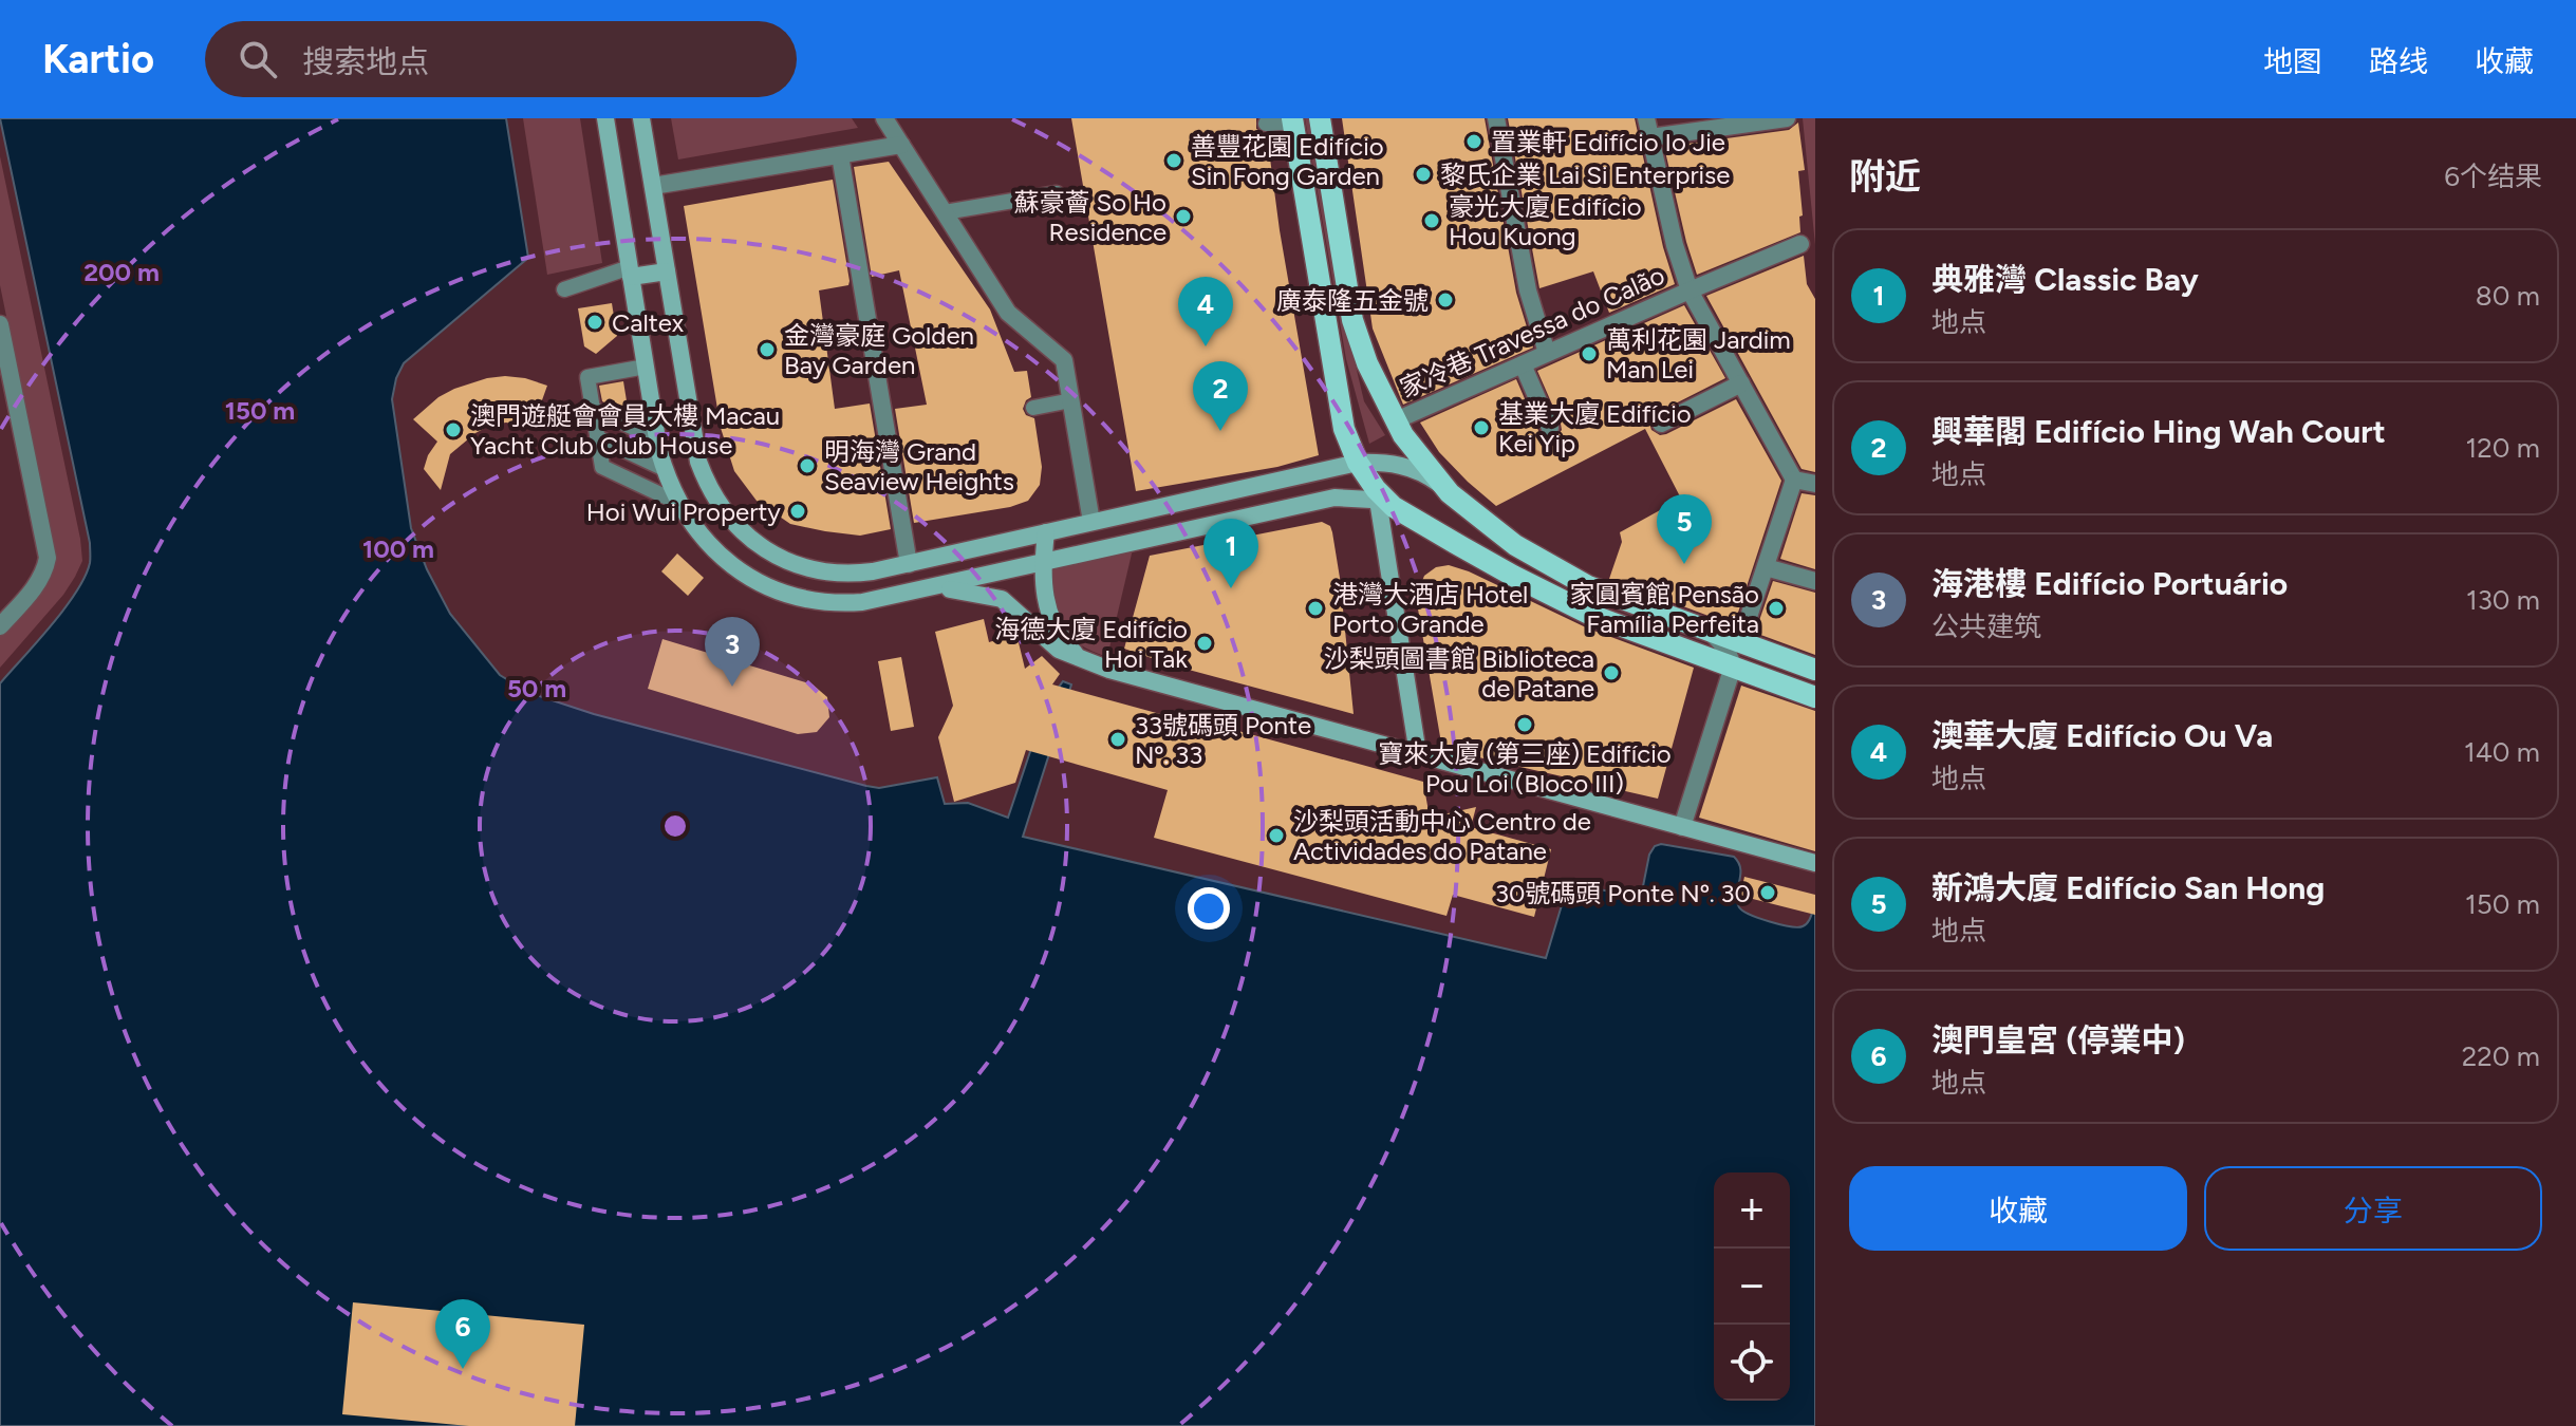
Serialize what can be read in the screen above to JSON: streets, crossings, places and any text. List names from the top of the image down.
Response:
{
  "streets": {
    "street": ["家冷巷 Travessa do Calão"]
  },
  "places": [
    "置業軒 Edifício Io Jie",
    "善豐花園 Edifício Sin Fong Garden",
    "黎氏企業 Lai Si Enterprise",
    "蘇豪薈 So Ho Residence",
    "豪光大廈 Edifício Hou Kuong",
    "廣泰隆五金號",
    "Caltex",
    "金灣豪庭 Golden Bay Garden",
    "萬利花園 Jardim Man Lei",
    "基業大廈 Edifício Kei Yip",
    "澳門遊艇會會員大樓 Macau Yacht Club Club House",
    "明海灣 Grand Seaview Heights",
    "Hoi Wui Property",
    "港灣大酒店 Hotel Porto Grande",
    "家圓賓館 Pensão Família Perfeita",
    "海德大廈 Edifício Hoi Tak",
    "沙梨頭圖書館 Biblioteca de Patane",
    "寶來大廈 (第三座) Edifício Pou Loi (Bloco III)",
    "33號碼頭 Ponte Nº. 33",
    "沙梨頭活動中心 Centro de Actividades do Patane",
    "30號碼頭 Ponte Nº. 30"
  ],
  "page": {
    "header": "Kartio",
    "search": "搜索地点",
    "nav": ["地图", "路线", "收藏"],
    "heading": ["附近", "6个结果"],
    "list": [
      {
        "mark": "1",
        "name": "典雅灣 Classic Bay",
        "note": "地点",
        "value": "80 m"
      },
      {
        "mark": "2",
        "name": "興華閣 Edifício Hing Wah Court",
        "note": "地点",
        "value": "120 m"
      },
      {
        "mark": "3",
        "name": "海港樓 Edifício Portuário",
        "note": "公共建筑",
        "value": "130 m"
      },
      {
        "mark": "4",
        "name": "澳華大廈 Edifício Ou Va",
        "note": "地点",
        "value": "140 m"
      },
      {
        "mark": "5",
        "name": "新鴻大廈 Edifício San Hong",
        "note": "地点",
        "value": "150 m"
      },
      {
        "mark": "6",
        "name": "澳門皇宮 (停業中)",
        "note": "地点",
        "value": "220 m"
      }
    ],
    "pins": [
      "4",
      "2",
      "5",
      "1",
      "3",
      "6"
    ],
    "buttons": ["收藏", "分享"],
    "map_buttons": ["+", "−"]
  },
  "rings": [
    "200 m",
    "150 m",
    "100 m",
    "50 m"
  ]
}
